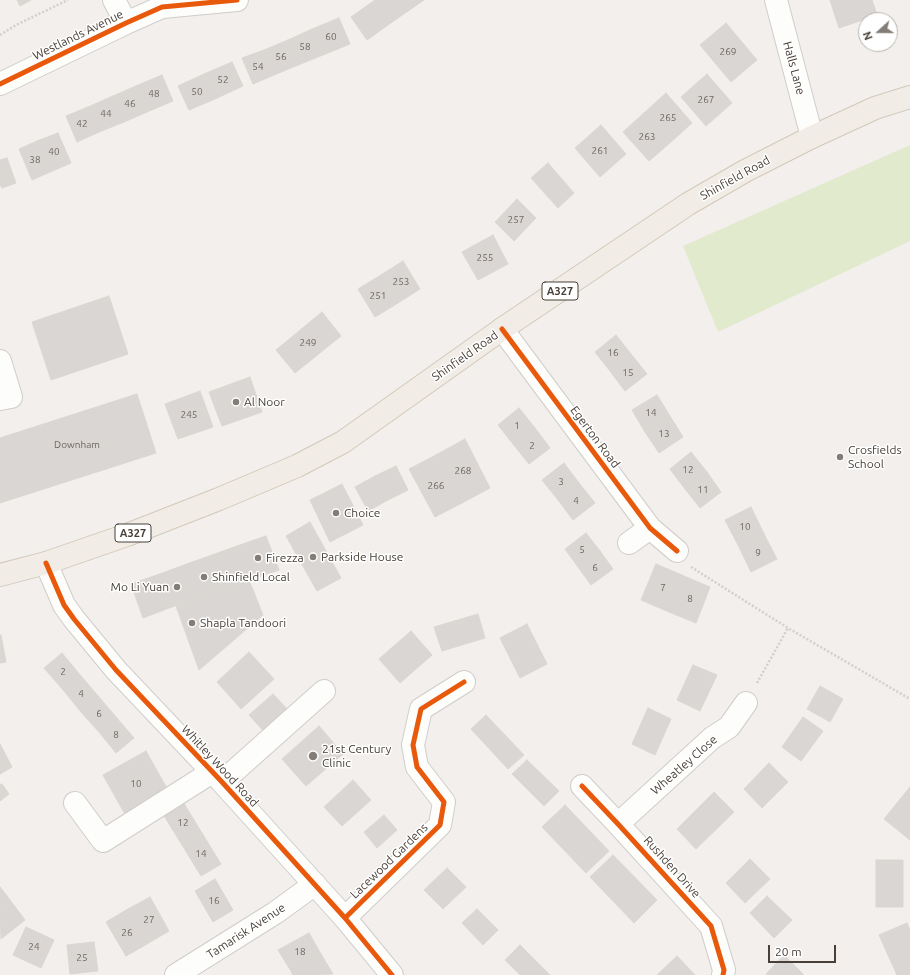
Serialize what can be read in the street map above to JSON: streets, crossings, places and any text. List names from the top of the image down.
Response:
{
  "streets": {
    "main road": ["Shinfield Road", "A327"],
    "street": [
      "Westlands Avenue",
      "Halls Lane",
      "Egerton Road",
      "Wheatley Close",
      "Whitley Wood Road",
      "Lacewood Gardens",
      "Rushden Drive",
      "Tamarisk Avenue"
    ]
  },
  "crossings": [
    ["Halls Lane", "Shinfield Road"],
    ["Shinfield Road", "Egerton Road"],
    ["Shinfield Road", "Whitley Wood Road"],
    ["Wheatley Close", "Rushden Drive"],
    ["Whitley Wood Road", "Lacewood Gardens"],
    ["Whitley Wood Road", "Tamarisk Avenue"]
  ],
  "places": [
    "Al Noor",
    "Crosfields School",
    "Choice",
    "Parkside House",
    "Firezza",
    "Shinfield Local",
    "Mo Li Yuan",
    "Shapla Tandoori",
    "21st Century Clinic"
  ],
  "house_numbers": [
    "60",
    "58",
    "269",
    "56",
    "54",
    "52",
    "50",
    "48",
    "267",
    "46",
    "44",
    "265",
    "42",
    "263",
    "261",
    "40",
    "38",
    "257",
    "255",
    "253",
    "251",
    "249",
    "16",
    "15",
    "14",
    "245",
    "1",
    "13",
    "Downham",
    "2",
    "12",
    "268",
    "3",
    "266",
    "11",
    "4",
    "10",
    "5",
    "9",
    "6",
    "7",
    "8",
    "2",
    "4",
    "6",
    "8",
    "10",
    "12",
    "14",
    "16",
    "27",
    "26",
    "24",
    "18",
    "25"
  ],
  "scale_bar": "20 m",
  "north": "left"
}
